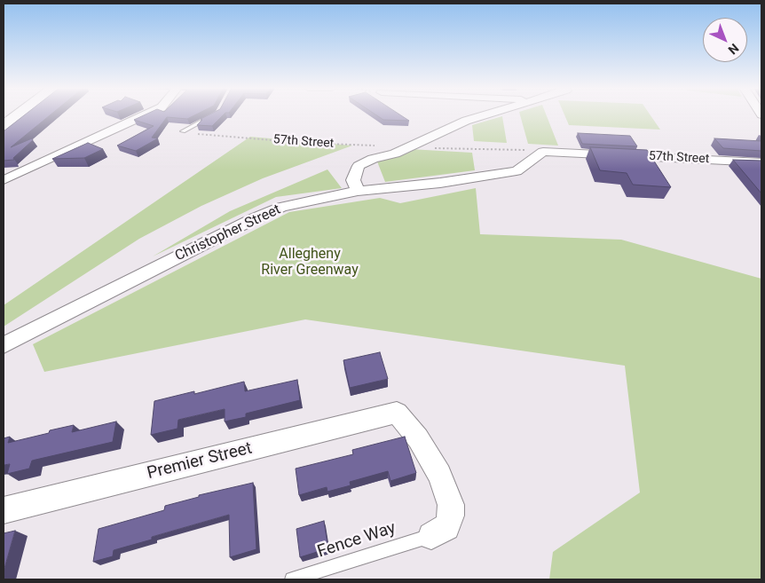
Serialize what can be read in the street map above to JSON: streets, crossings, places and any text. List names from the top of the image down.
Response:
{
  "streets": {
    "street": ["57th Street", "Christopher Street", "Premier Street"],
    "lane": ["Fence Way"]
  },
  "crossings": [
    ["57th Street", "Christopher Street"],
    ["Premier Street", "Fence Way"]
  ],
  "parks": ["Allegheny River Greenway"],
  "north": "bottom right"
}
